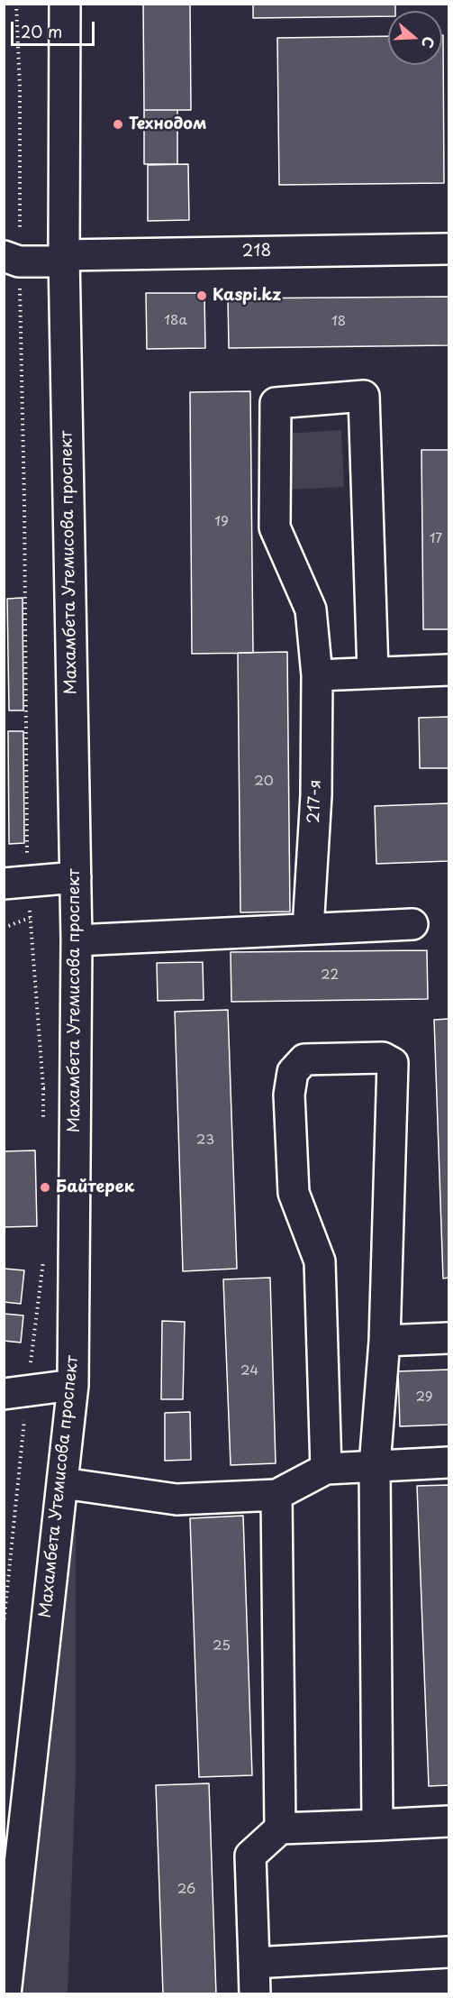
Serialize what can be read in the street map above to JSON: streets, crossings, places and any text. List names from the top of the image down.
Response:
{
  "streets": {
    "street": ["218", "Махамбета Утемисова проспект", "217-я"]
  },
  "crossings": [
    ["218", "Махамбета Утемисова проспект"]
  ],
  "places": ["Технодом", "Kaspi.kz", "Байтерек"],
  "house_numbers": [
    "18а",
    "18",
    "19",
    "17",
    "20",
    "22",
    "23",
    "24",
    "29",
    "25",
    "26"
  ],
  "scale_bar": "20 m",
  "north": "right"
}
